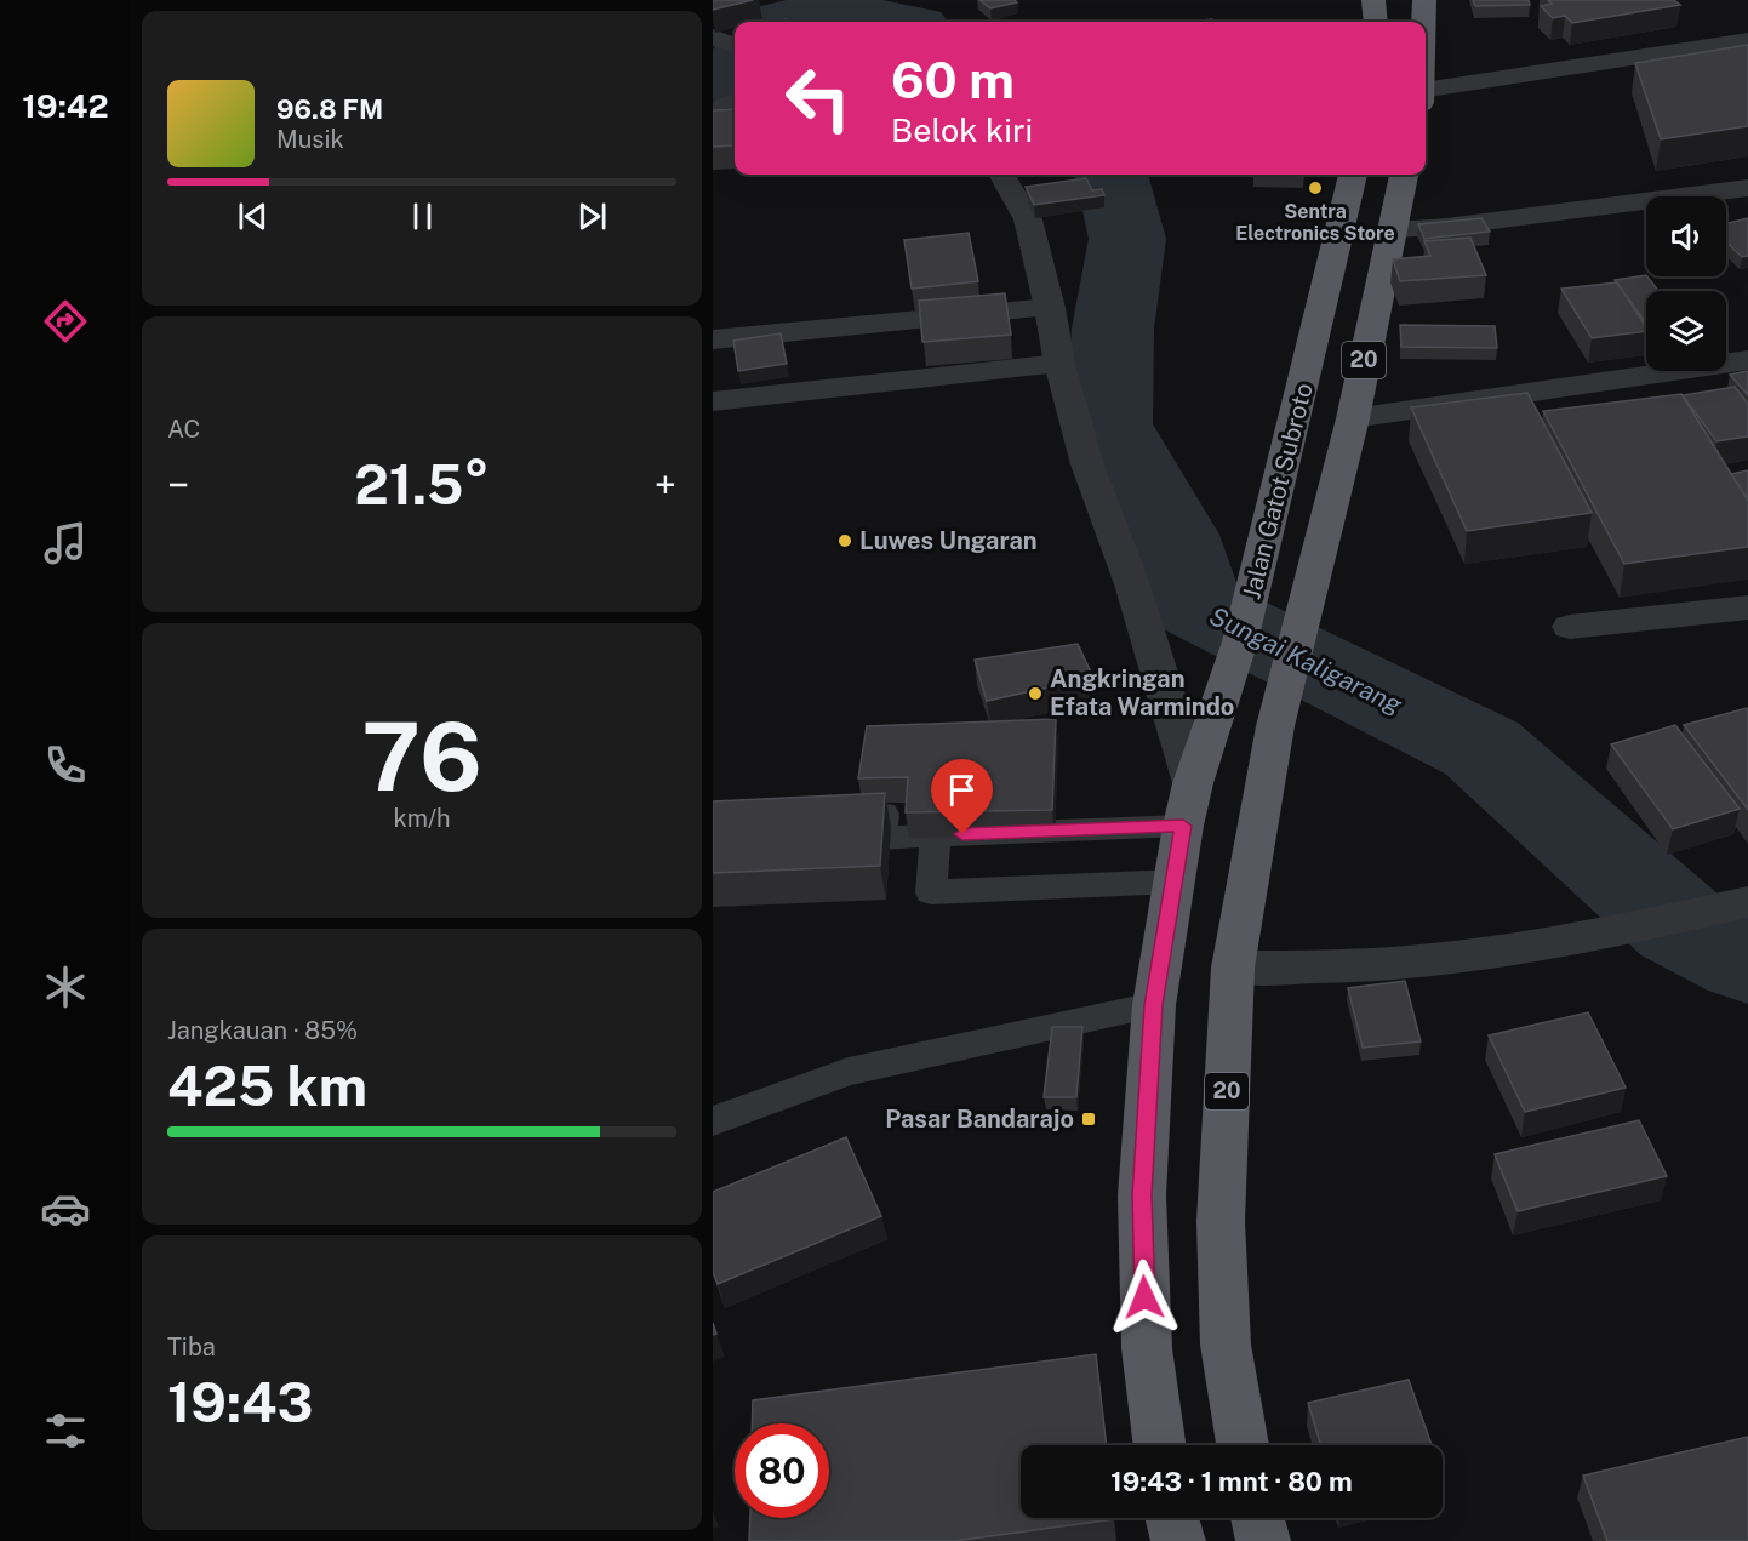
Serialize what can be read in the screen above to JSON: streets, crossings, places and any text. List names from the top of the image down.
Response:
{
  "streets": {
    "highway": ["20", "Jalan Gatot Subroto"]
  },
  "water": ["Sungai Kaligarang"],
  "places": {
    "other": ["Sentra Electronics Store", "Luwes Ungaran", "Angkringan Efata Warmindo"],
    "transit": ["Pasar Bandarajo"]
  },
  "page": {
    "tabs": "19:42",
    "turn": ["60 m", "Belok kiri"],
    "song": ["96.8 FM", "Musik"],
    "tile": [
      "AC",
      ["76", "km/h"],
      ["Jangkauan · 85%", "425 km"],
      ["Tiba", "19:43"]
    ],
    "heat": ["−", "21.5°", "+"],
    "limit": "80",
    "trip": "19:43 · 1 mnt · 80 m"
  }
}
